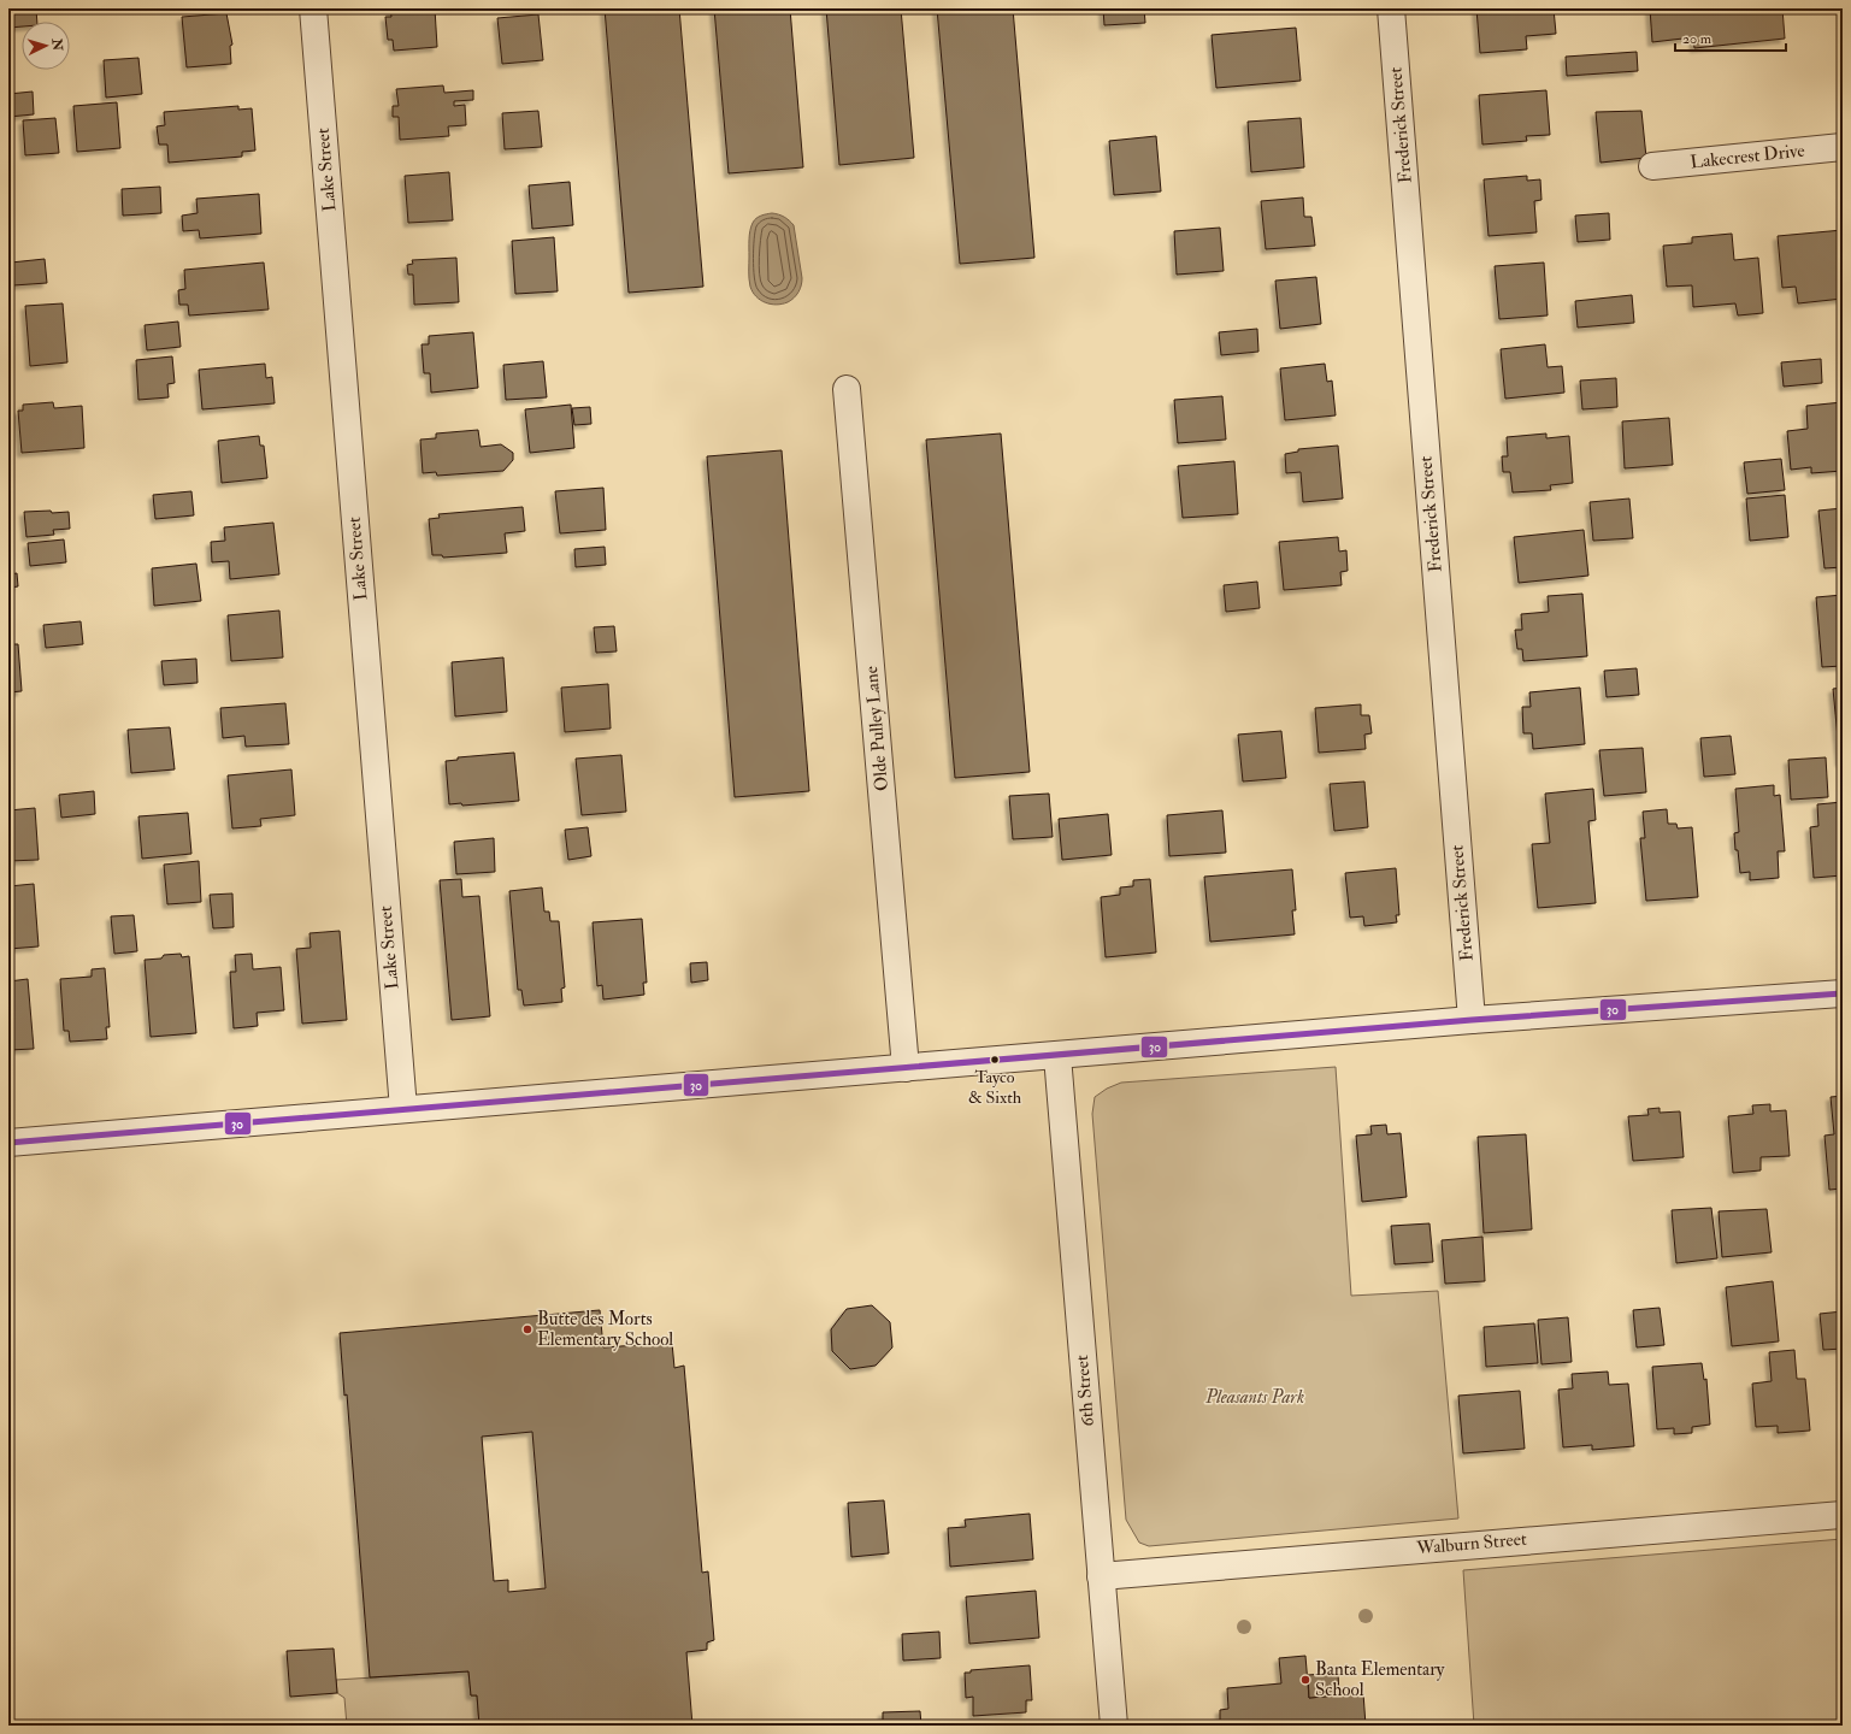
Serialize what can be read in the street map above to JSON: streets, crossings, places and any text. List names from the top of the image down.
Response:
{
  "streets": {
    "street": [
      "Frederick Street",
      "Lakecrest Drive",
      "Lake Street",
      "Olde Pulley Lane",
      "6th Street",
      "Walburn Street"
    ]
  },
  "crossings": [
    ["6th Street", "Walburn Street"]
  ],
  "parks": ["Pleasants Park"],
  "places": ["Tayco & Sixth", "Butte des Morts Elementary School", "Banta Elementary School"],
  "lines": ["transit line 30"],
  "scale_bar": "20 m",
  "north": "right"
}
